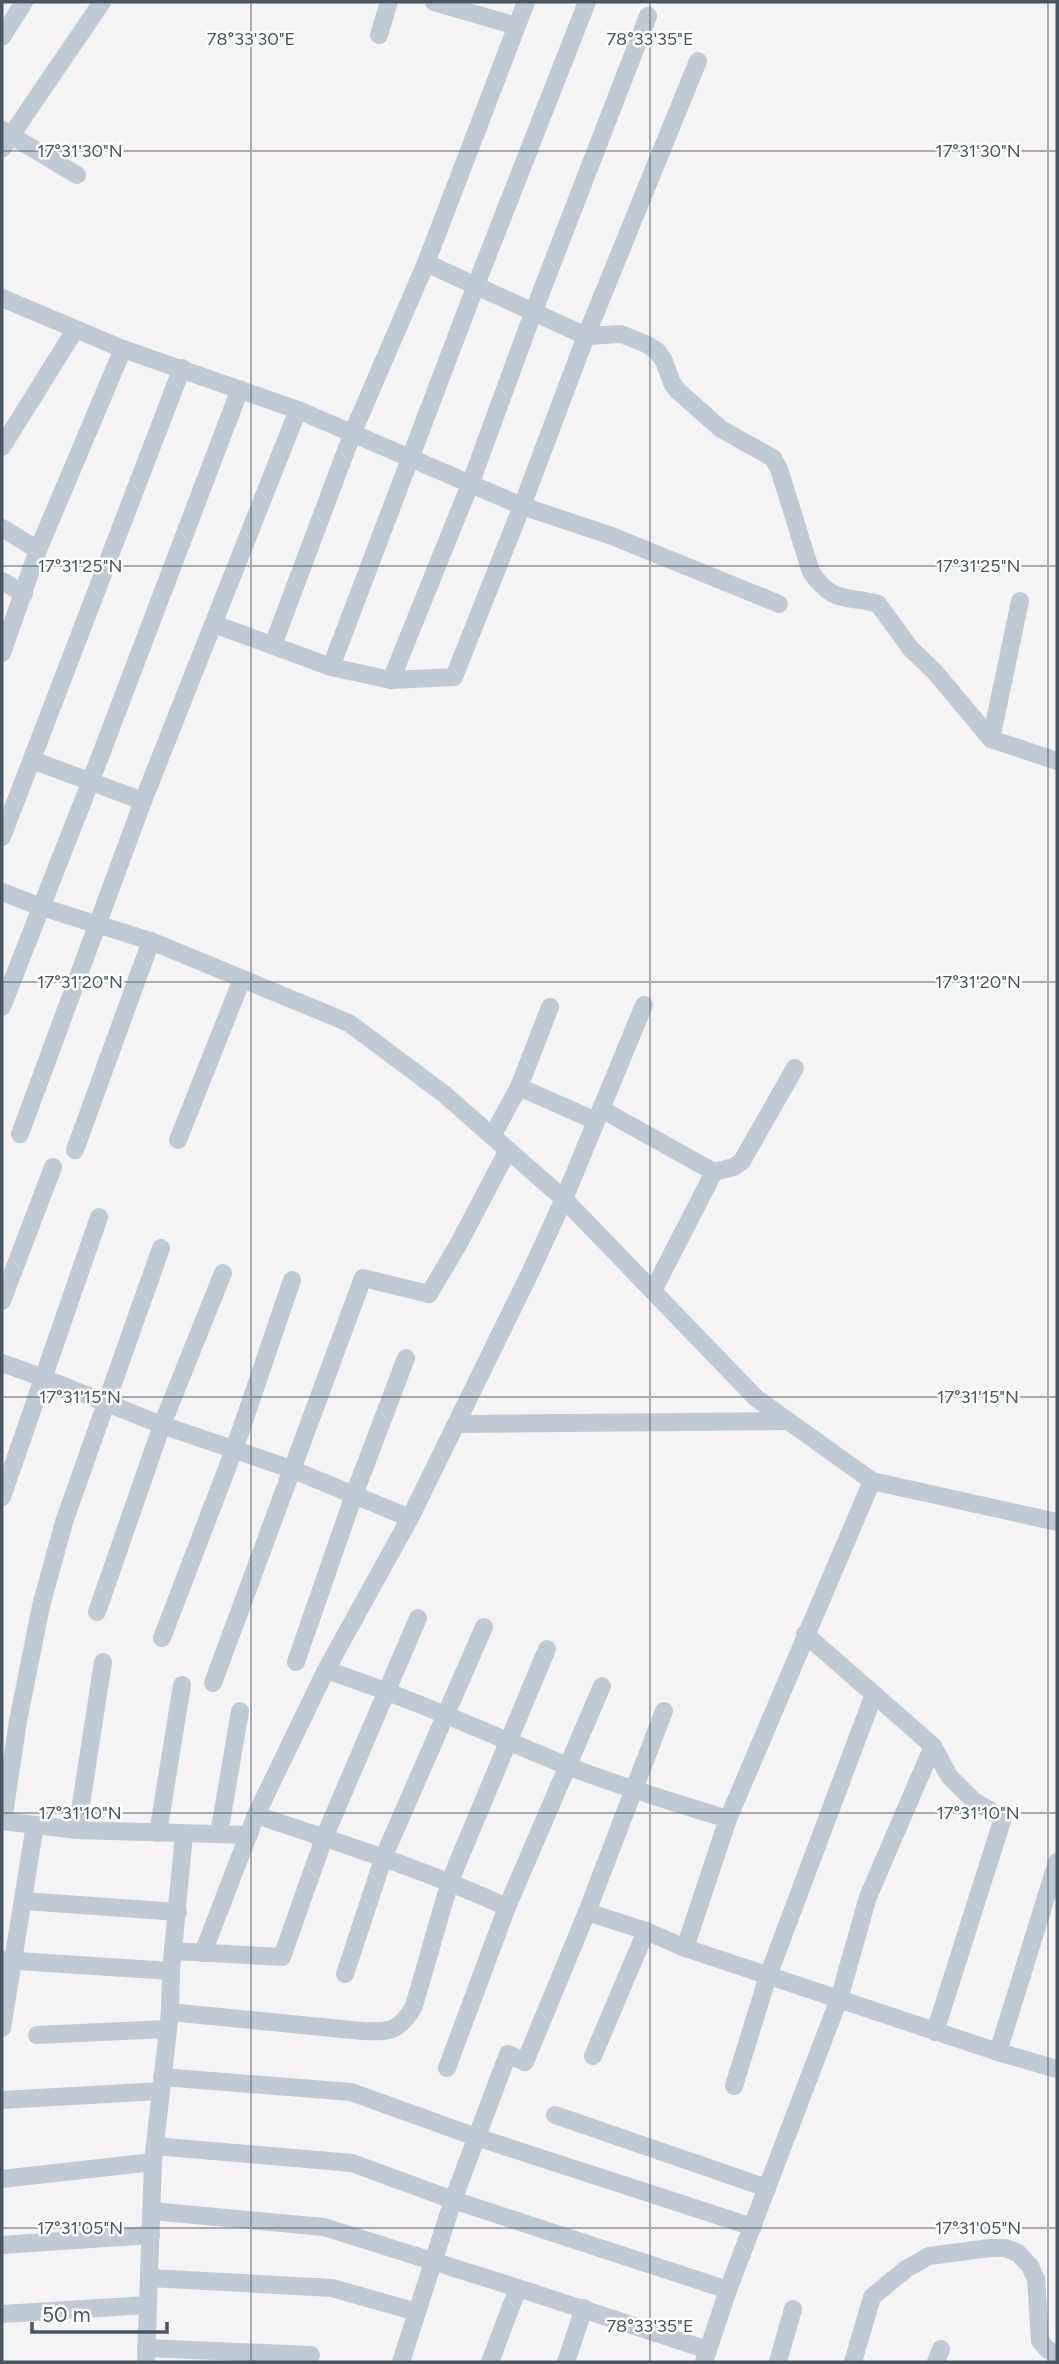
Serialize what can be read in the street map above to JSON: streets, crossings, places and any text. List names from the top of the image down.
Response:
{
  "scale_bar": "50 m",
  "coordinates": [
    "78°33'30\"E",
    "78°33'35\"E",
    "17°31'30\"N",
    "17°31'25\"N",
    "17°31'20\"N",
    "17°31'15\"N",
    "17°31'10\"N",
    "17°31'05\"N"
  ]
}
